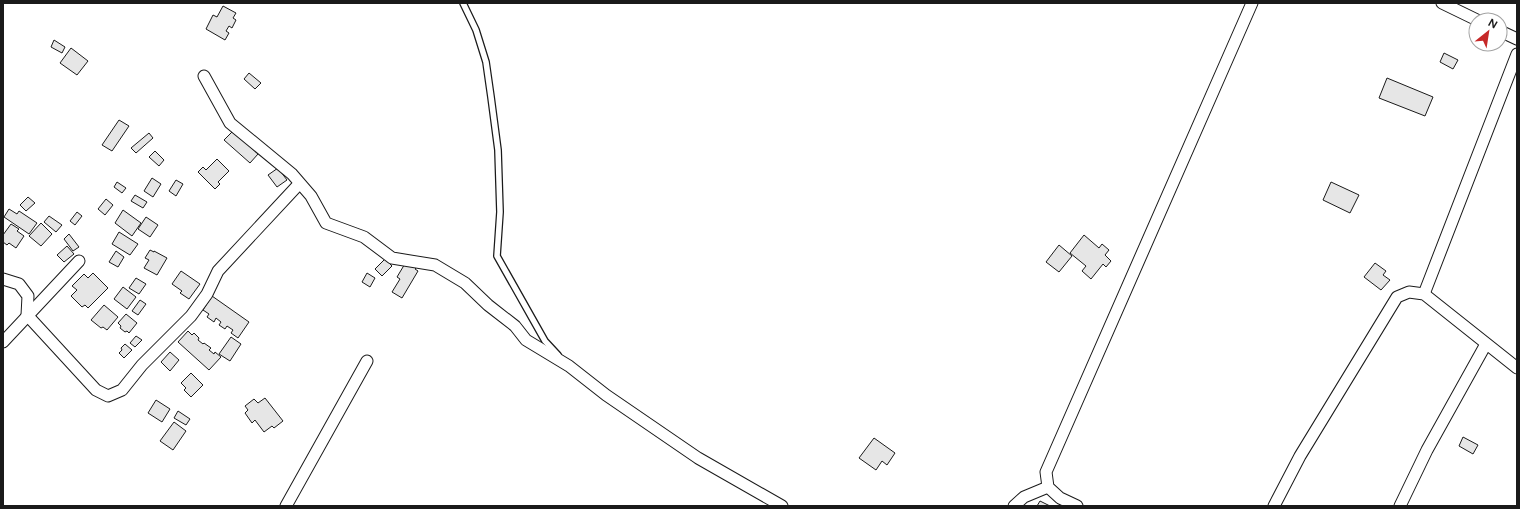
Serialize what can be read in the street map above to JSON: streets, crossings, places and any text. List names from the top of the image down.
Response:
{
  "north": "top right"
}
